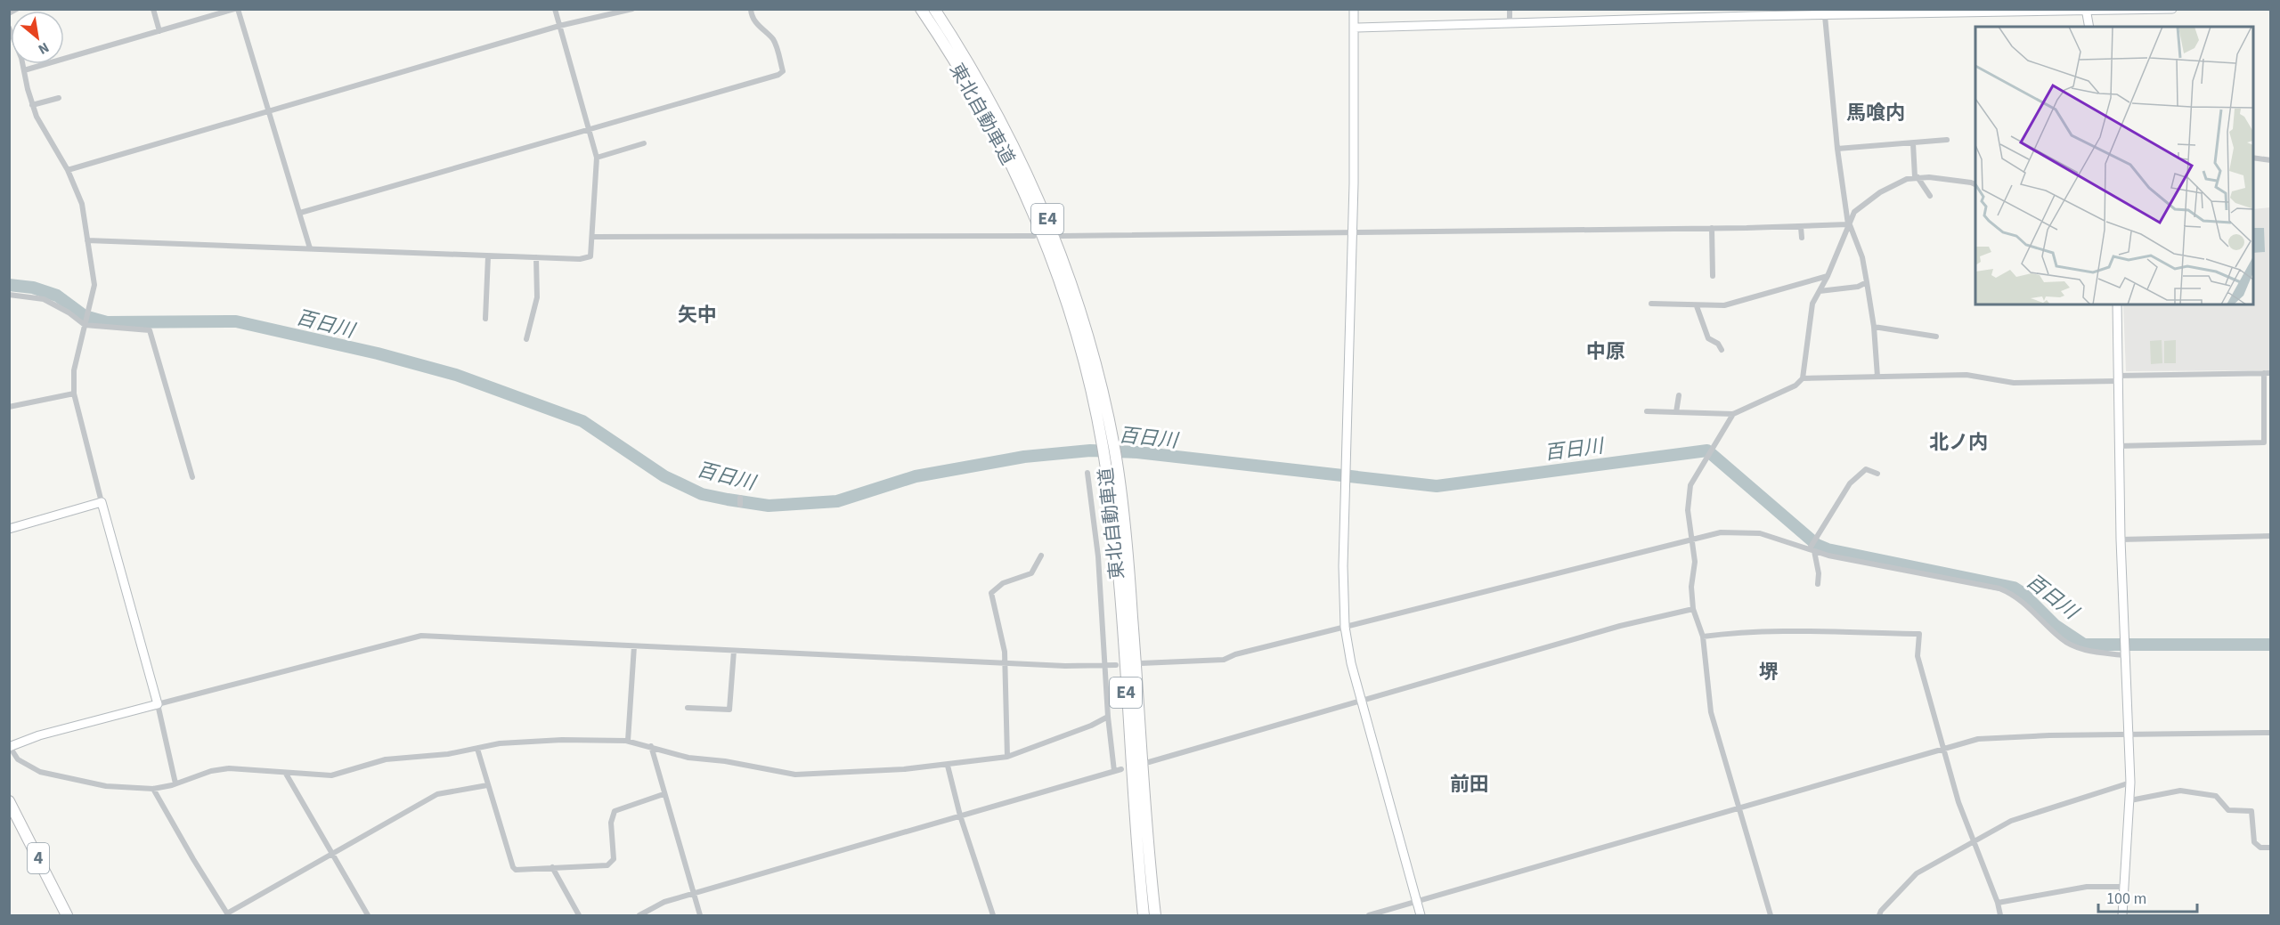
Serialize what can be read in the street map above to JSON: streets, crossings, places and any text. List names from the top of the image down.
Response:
{
  "streets": {
    "highway": ["東北自動車道", "E4", "4"]
  },
  "districts": [
    "馬喰内",
    "矢中",
    "中原",
    "北ノ内",
    "堺",
    "前田"
  ],
  "water": ["百日川"],
  "scale_bar": "100 m",
  "north": "bottom right"
}
